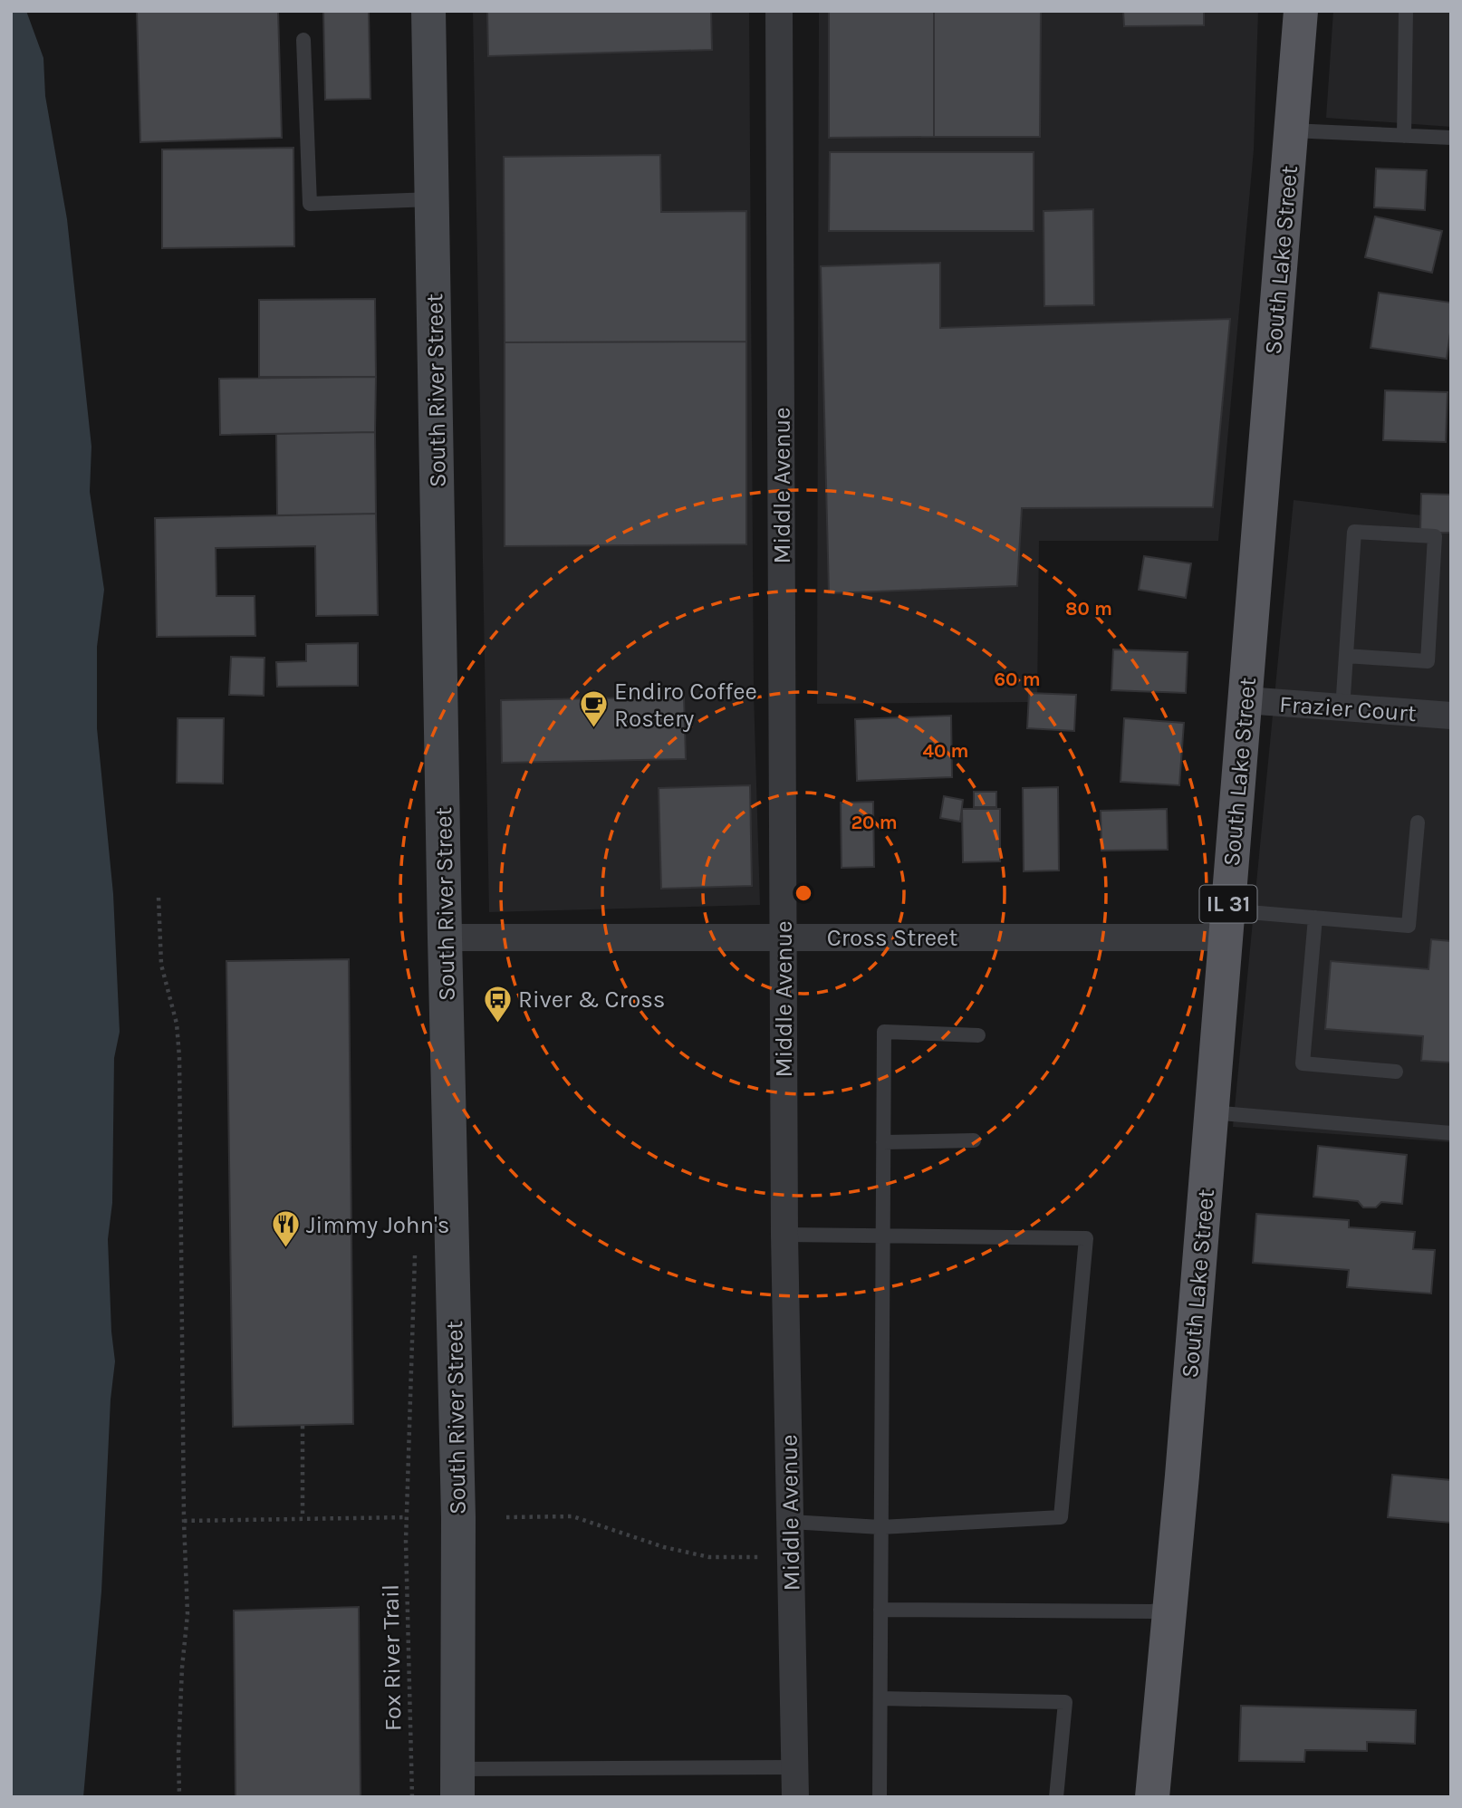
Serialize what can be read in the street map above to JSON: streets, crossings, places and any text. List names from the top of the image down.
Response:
{
  "streets": {
    "main road": ["South Lake Street", "IL 31"],
    "street": [
      "South River Street",
      "Middle Avenue",
      "Frazier Court",
      "Cross Street"
    ],
    "path": ["Fox River Trail"]
  },
  "crossings": [
    ["South Lake Street", "Frazier Court"],
    ["South Lake Street", "Cross Street"],
    ["South River Street", "Cross Street"],
    ["Middle Avenue", "Cross Street"]
  ],
  "places": {
    "cafe": ["Endiro Coffee Rostery"],
    "bus stop": ["River & Cross"],
    "restaurant": ["Jimmy John's"]
  },
  "rings": [
    "80 m",
    "60 m",
    "40 m",
    "20 m"
  ]
}
